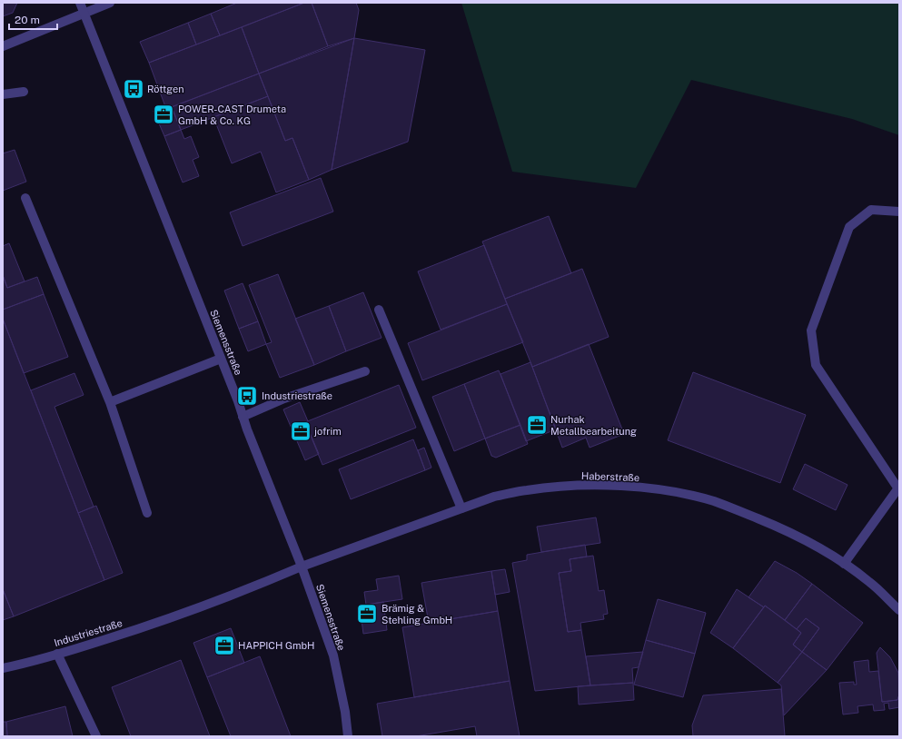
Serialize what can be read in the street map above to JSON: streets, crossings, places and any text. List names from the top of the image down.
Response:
{
  "streets": {
    "street": ["Siemensstraße", "Haberstraße", "Industriestraße"]
  },
  "crossings": [
    ["Siemensstraße", "Haberstraße"],
    ["Siemensstraße", "Industriestraße"],
    ["Haberstraße", "Industriestraße"]
  ],
  "places": {
    "bus stop": ["Röttgen", "Industriestraße"],
    "office": [
      "POWER-CAST Drumeta GmbH & Co. KG",
      "Nurhak Metallbearbeitung",
      "jofrim",
      "Brämig & Stehling GmbH",
      "HAPPICH GmbH"
    ]
  },
  "scale_bar": "20 m"
}
